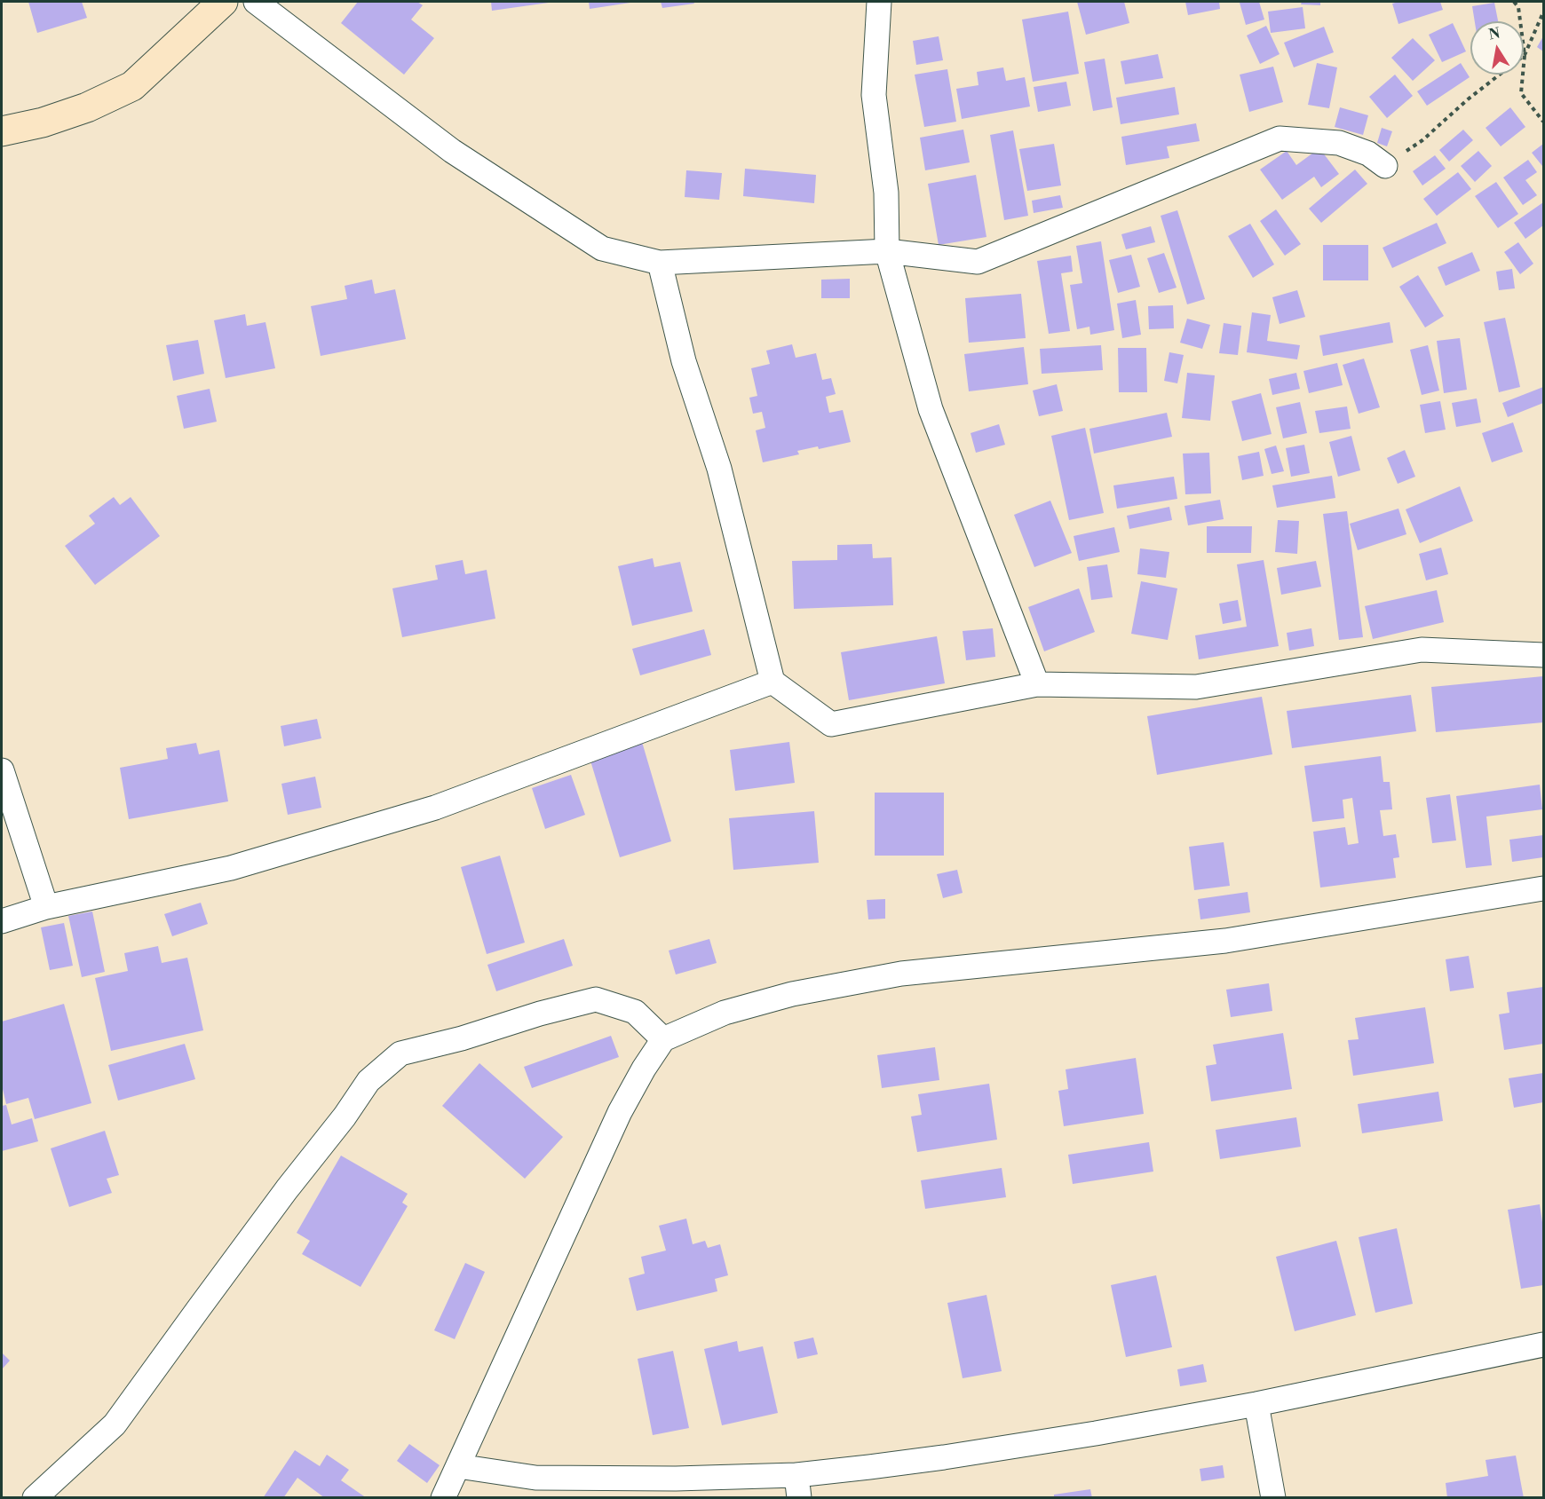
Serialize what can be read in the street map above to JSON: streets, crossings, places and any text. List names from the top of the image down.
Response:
{
  "north": "top"
}
